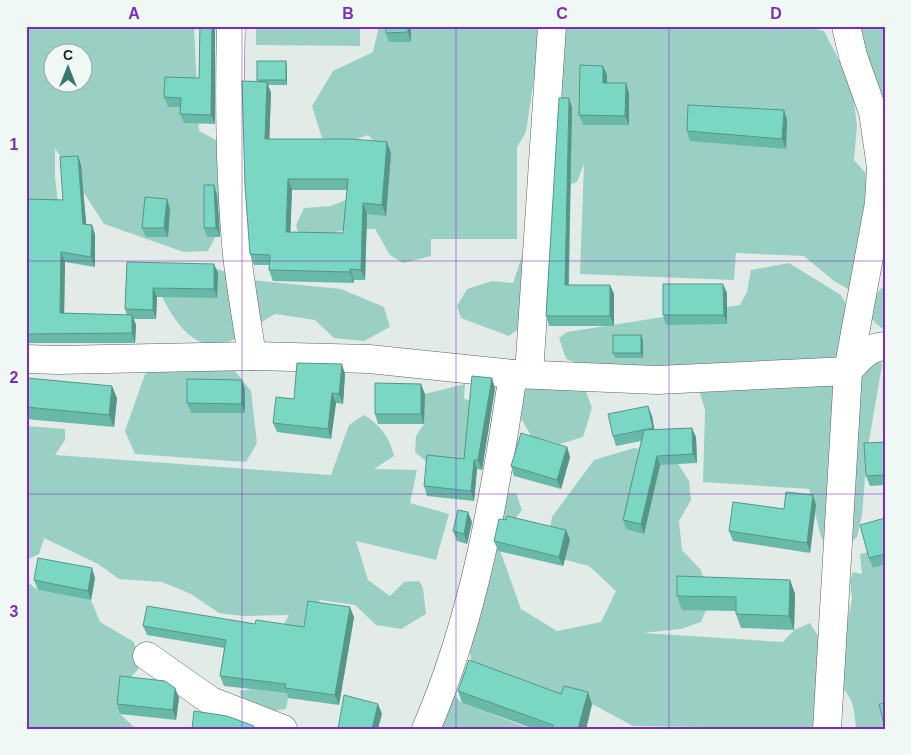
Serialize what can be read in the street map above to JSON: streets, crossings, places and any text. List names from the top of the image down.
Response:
{
  "north": "top",
  "grid": {
    "columns": [
      "A",
      "B",
      "C",
      "D"
    ],
    "rows": ["1", "2", "3"]
  }
}
